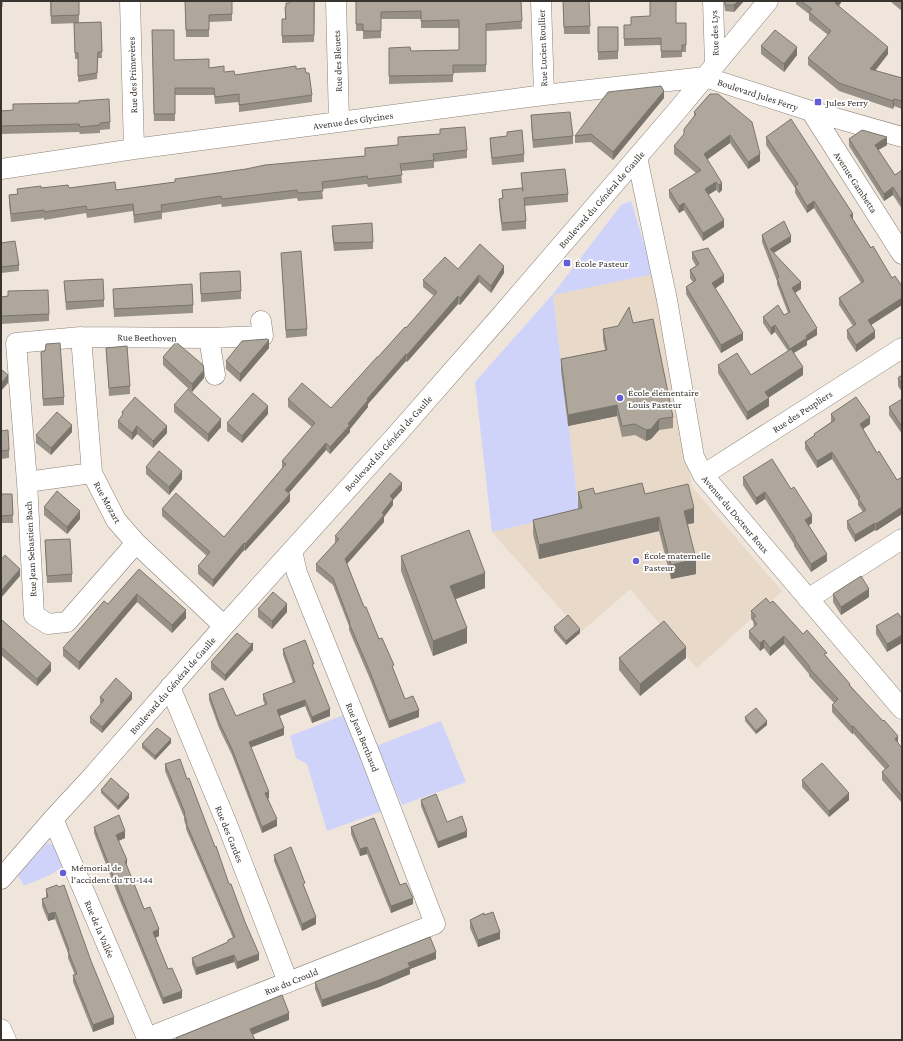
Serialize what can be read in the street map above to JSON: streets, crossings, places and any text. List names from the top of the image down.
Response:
{
  "streets": {
    "street": [
      "Rue des Lys",
      "Rue Lucien Roullier",
      "Rue des Bleuets",
      "Rue des Primevères",
      "Boulevard Jules Ferry",
      "Avenue des Glycines",
      "Avenue Gambetta",
      "Boulevard du Général de Gaulle",
      "Rue Beethoven",
      "Rue des Peupliers",
      "Rue Mozart",
      "Avenue du Docteur Roux",
      "Rue Jean Sebastien Bach",
      "Rue Jean Berthaud",
      "Rue des Gardes",
      "Rue de la Vallée",
      "Rue du Crould"
    ]
  },
  "crossings": [
    ["Rue des Lys", "Boulevard Jules Ferry"],
    ["Rue des Lys", "Avenue des Glycines"],
    ["Rue des Lys", "Boulevard du Général de Gaulle"],
    ["Rue Lucien Roullier", "Avenue des Glycines"],
    ["Rue des Bleuets", "Avenue des Glycines"],
    ["Rue des Primevères", "Avenue des Glycines"],
    ["Boulevard Jules Ferry", "Avenue des Glycines"],
    ["Boulevard Jules Ferry", "Avenue Gambetta"],
    ["Boulevard Jules Ferry", "Boulevard du Général de Gaulle"],
    ["Avenue des Glycines", "Boulevard du Général de Gaulle"],
    ["Boulevard du Général de Gaulle", "Rue Mozart"],
    ["Boulevard du Général de Gaulle", "Avenue du Docteur Roux"],
    ["Boulevard du Général de Gaulle", "Rue Jean Berthaud"],
    ["Boulevard du Général de Gaulle", "Rue des Gardes"],
    ["Boulevard du Général de Gaulle", "Rue de la Vallée"],
    ["Rue Beethoven", "Rue Mozart"],
    ["Rue Beethoven", "Rue Jean Sebastien Bach"],
    ["Rue des Peupliers", "Avenue du Docteur Roux"],
    ["Rue Mozart", "Rue Jean Sebastien Bach"],
    ["Rue Jean Berthaud", "Rue du Crould"],
    ["Rue des Gardes", "Rue du Crould"],
    ["Rue de la Vallée", "Rue du Crould"]
  ],
  "places": {
    "transit": ["Jules Ferry", "École Pasteur"],
    "other": ["École élémentaire Louis Pasteur", "École maternelle Pasteur", "Mémorial de l'accident du TU-144"]
  }
}
